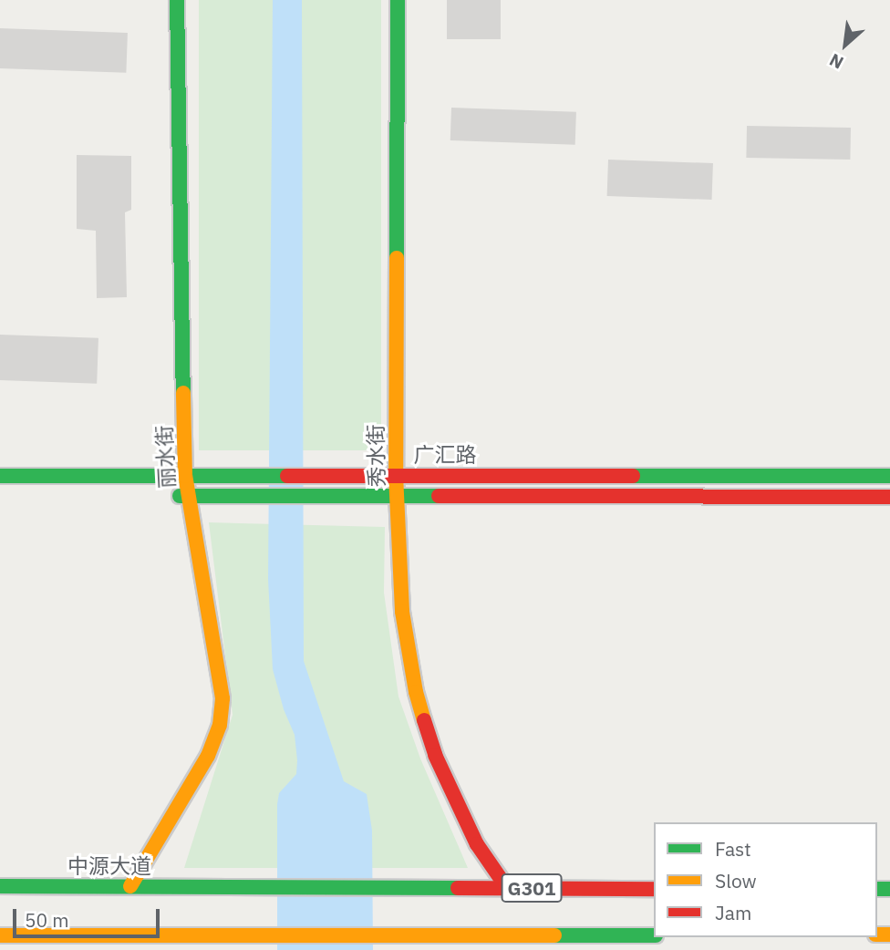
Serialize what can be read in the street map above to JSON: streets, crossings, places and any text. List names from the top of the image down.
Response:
{
  "streets": {
    "main road": [
      "广汇路",
      "秀水街",
      "丽水街",
      "中源大道",
      "G301"
    ]
  },
  "crossings": [
    ["广汇路", "秀水街"],
    ["广汇路", "丽水街"],
    ["秀水街", "中源大道"],
    ["秀水街", "G301"],
    ["丽水街", "中源大道"],
    ["中源大道", "G301"]
  ],
  "legend": ["Fast", "Slow", "Jam"],
  "scale_bar": "50 m",
  "north": "bottom left"
}
